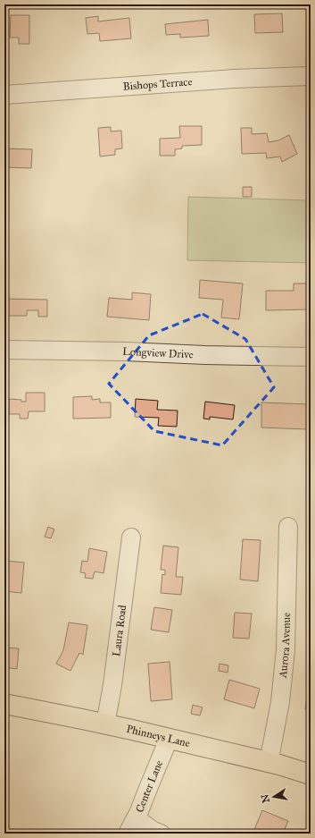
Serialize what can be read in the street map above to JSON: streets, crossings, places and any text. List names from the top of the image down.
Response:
{
  "streets": {
    "main road": ["Phinneys Lane"],
    "street": [
      "Bishops Terrace",
      "Longview Drive",
      "Laura Road",
      "Aurora Avenue",
      "Center Lane"
    ]
  },
  "crossings": [
    ["Laura Road", "Phinneys Lane"],
    ["Aurora Avenue", "Phinneys Lane"],
    ["Phinneys Lane", "Center Lane"]
  ],
  "north": "left"
}
